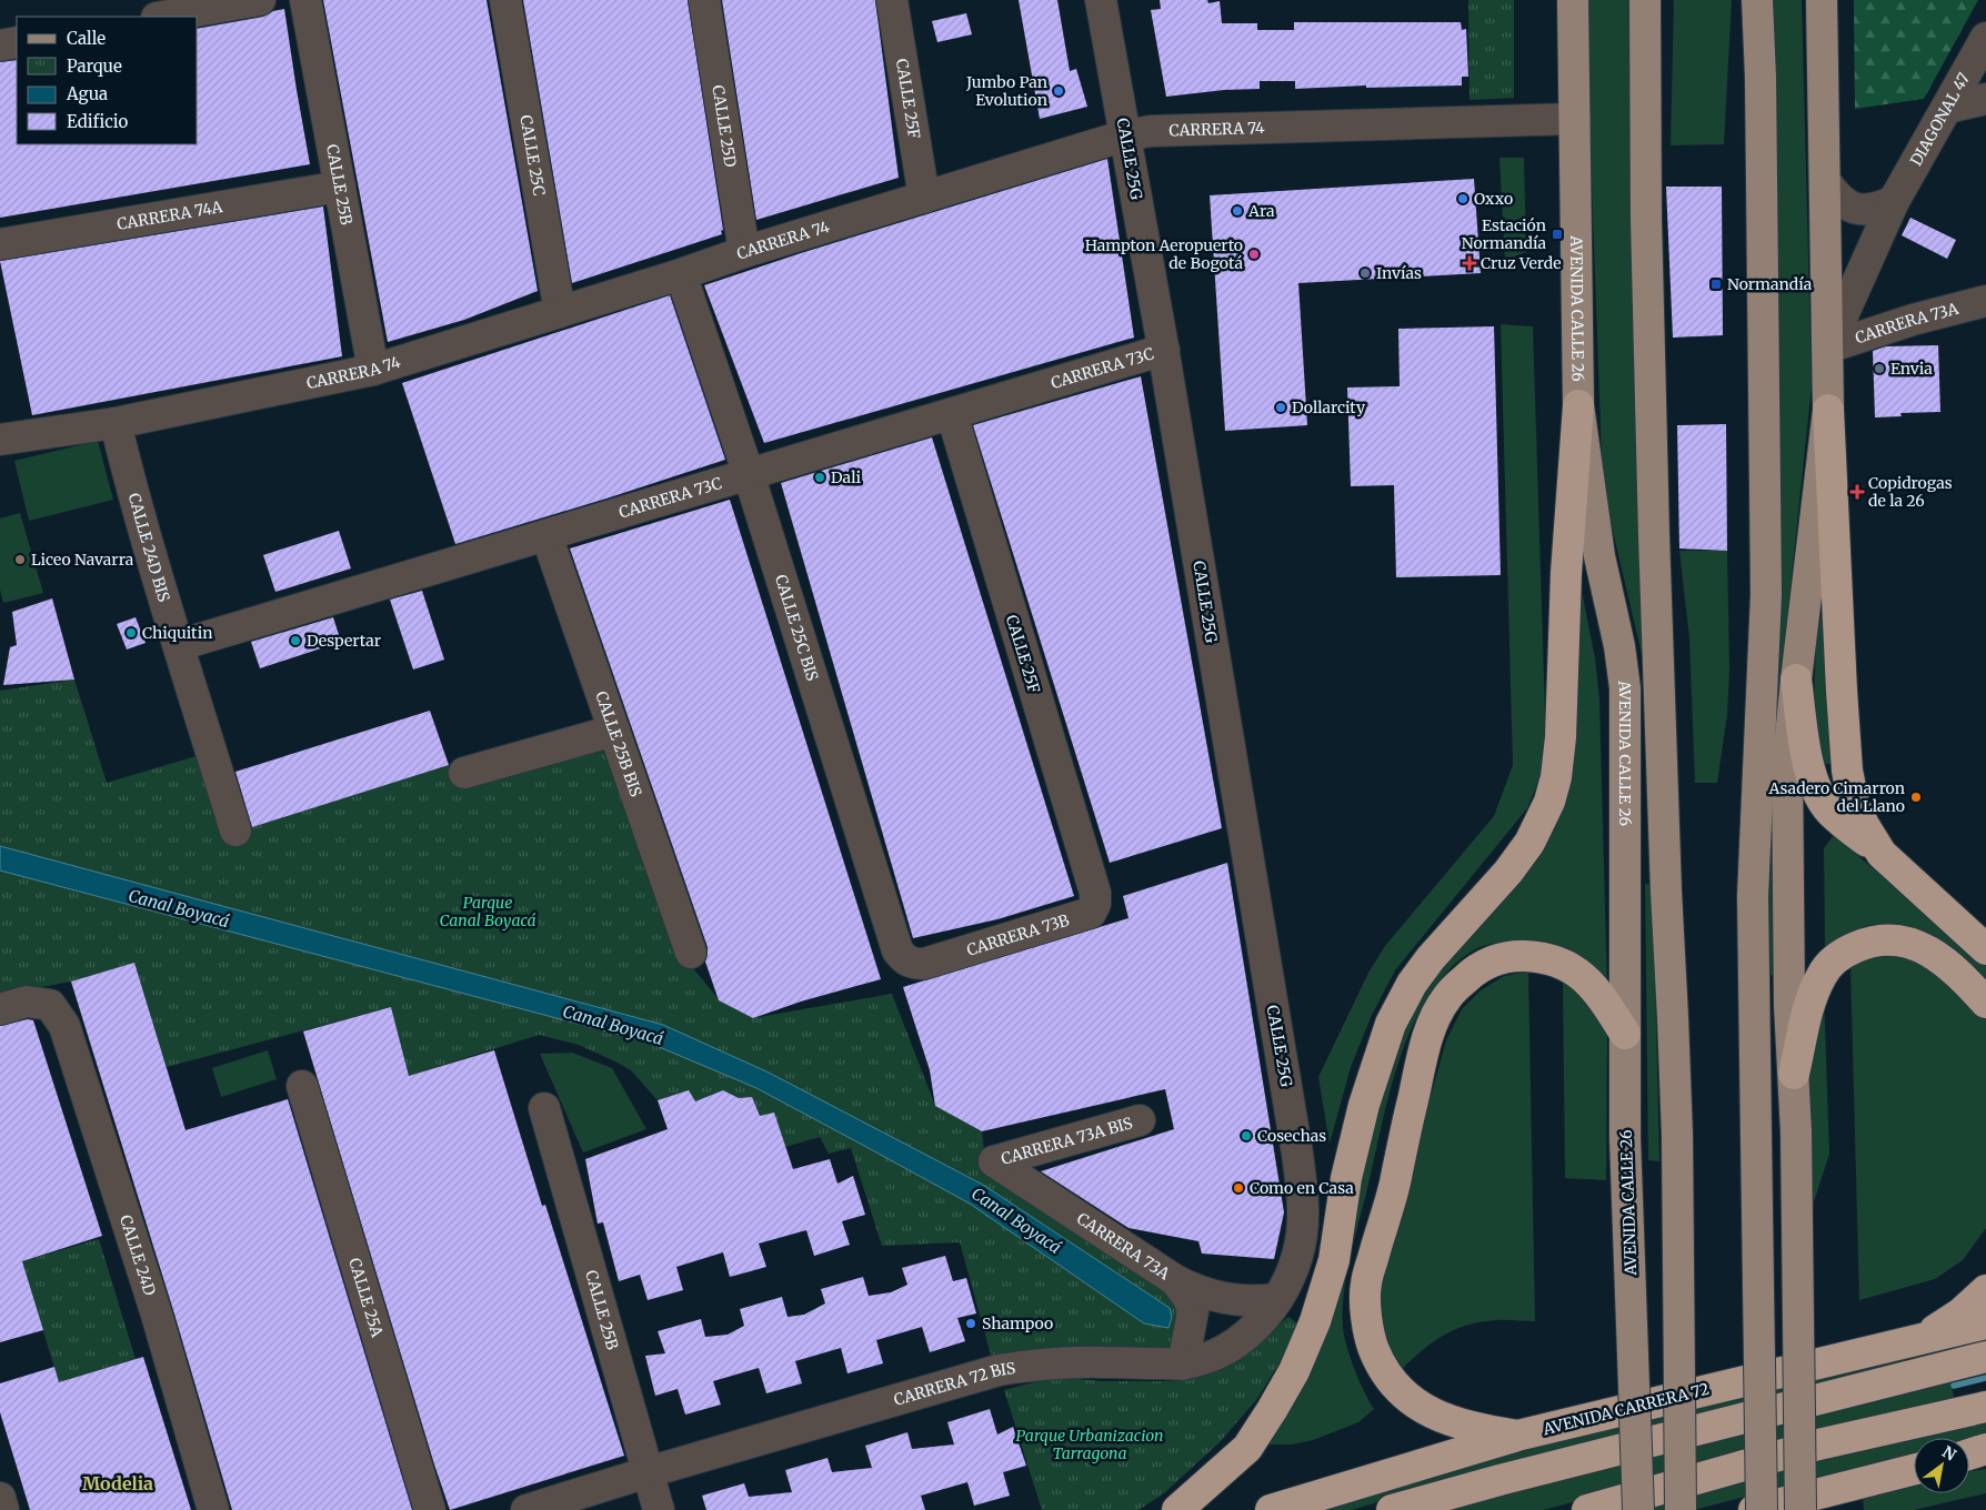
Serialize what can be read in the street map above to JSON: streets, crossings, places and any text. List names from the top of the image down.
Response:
{
  "streets": {
    "highway": ["AVENIDA CARRERA 72"],
    "main road": ["AVENIDA CALLE 26"],
    "street": [
      "CALLE 25F",
      "DIAGONAL 47",
      "CALLE 25D",
      "CARRERA 74",
      "CALLE 25C",
      "CALLE 25G",
      "CALLE 25B",
      "CARRERA 74A",
      "CARRERA 73A",
      "CARRERA 73C",
      "CALLE 24D BIS",
      "CALLE 25C BIS",
      "CALLE 25B BIS",
      "CARRERA 73B",
      "CARRERA 73A BIS",
      "CALLE 24D",
      "CALLE 25A",
      "CARRERA 72 BIS"
    ]
  },
  "crossings": [
    ["CALLE 25F", "CARRERA 74"],
    ["CALLE 25F", "CARRERA 73C"],
    ["CALLE 25F", "CARRERA 73B"],
    ["DIAGONAL 47", "CARRERA 73A"],
    ["CALLE 25D", "CARRERA 74"],
    ["CARRERA 74", "CALLE 25C"],
    ["CARRERA 74", "CALLE 25G"],
    ["CARRERA 74", "CALLE 25B"],
    ["CARRERA 74", "AVENIDA CALLE 26"],
    ["CARRERA 74", "CALLE 24D BIS"],
    ["CARRERA 74", "CALLE 25C BIS"],
    ["CALLE 25G", "CARRERA 73C"],
    ["CALLE 25G", "CARRERA 72 BIS"],
    ["CALLE 25B", "CARRERA 74A"],
    ["CALLE 25B", "CARRERA 72 BIS"],
    ["CARRERA 73A", "CARRERA 73A BIS"],
    ["CARRERA 73A", "CARRERA 72 BIS"],
    ["CARRERA 73C", "CALLE 24D BIS"],
    ["CARRERA 73C", "CALLE 25C BIS"],
    ["CARRERA 73C", "CALLE 25B BIS"],
    ["CALLE 25C BIS", "CARRERA 73B"]
  ],
  "districts": ["Modelia"],
  "water": ["Canal Boyacá"],
  "parks": ["Parque Canal Boyacá", "Parque Urbanizacion Tarragona"],
  "places": {
    "other": [
      "Jumbo Pan Evolution",
      "Oxxo",
      "Ara",
      "Hampton Aeropuerto de Bogotá",
      "Invías",
      "Envia",
      "Dollarcity",
      "Dali",
      "Liceo Navarra",
      "Chiquitin",
      "Despertar",
      "Asadero Cimarron del Llano",
      "Cosechas",
      "Como en Casa",
      "Shampoo"
    ],
    "transit": ["Estación Normandía", "Normandía"],
    "health": ["Cruz Verde", "Copidrogas de la 26"]
  },
  "legend": [
    "Calle",
    "Parque",
    "Agua",
    "Edificio"
  ],
  "north": "top right"
}
